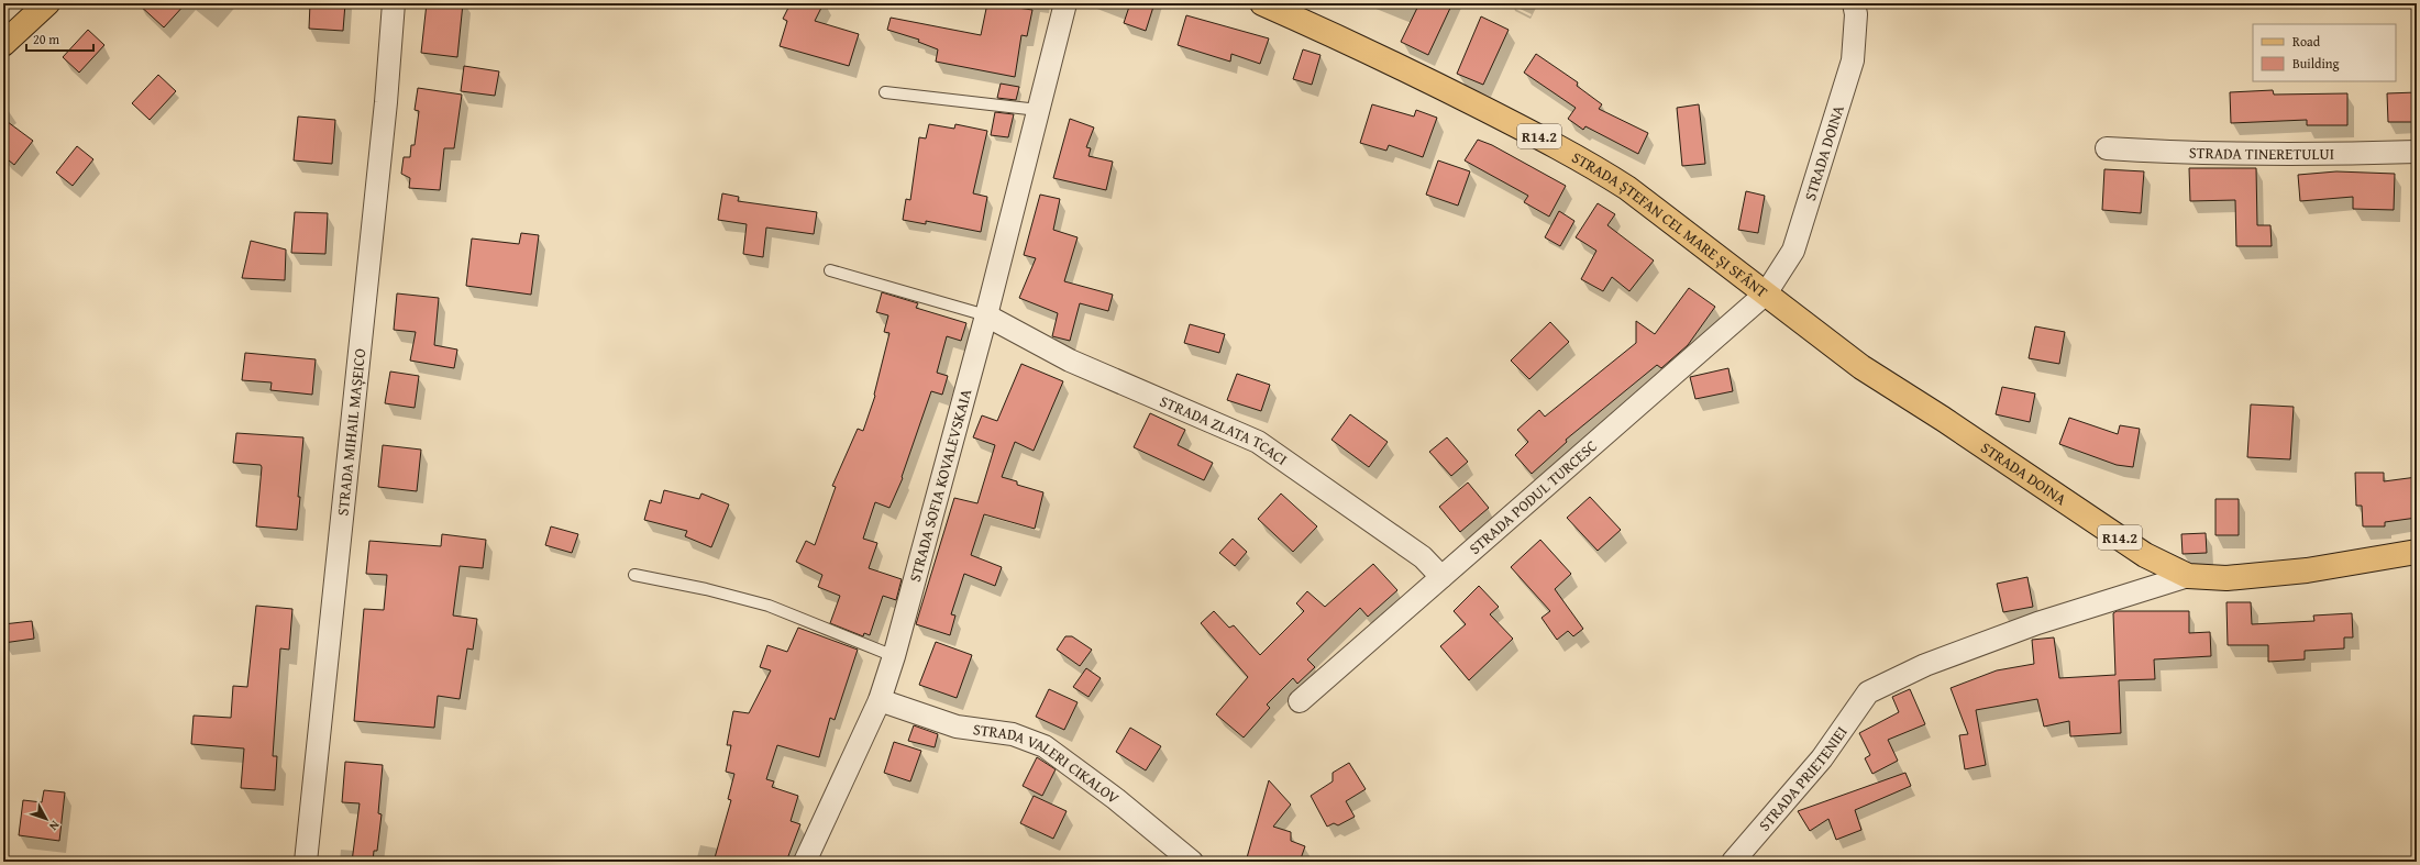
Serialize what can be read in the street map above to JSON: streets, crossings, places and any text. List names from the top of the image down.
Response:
{
  "streets": {
    "main road": ["R14.2", "STRADA DOINA", "STRADA ȘTEFAN CEL MARE ȘI SFÂNT"],
    "street": [
      "STRADA TINERETULUI",
      "STRADA ZLATA TCACI",
      "STRADA MIHAIL MAȘEICO",
      "STRADA SOFIA KOVALEVSKAIA",
      "STRADA PODUL TURCESC",
      "STRADA VALERI CIKALOV",
      "STRADA PRIETENIEI"
    ]
  },
  "crossings": [
    ["STRADA DOINA", "STRADA ȘTEFAN CEL MARE ȘI SFÂNT"],
    ["STRADA DOINA", "STRADA PODUL TURCESC"],
    ["STRADA DOINA", "STRADA PRIETENIEI"],
    ["STRADA ȘTEFAN CEL MARE ȘI SFÂNT", "STRADA PODUL TURCESC"],
    ["STRADA ZLATA TCACI", "STRADA SOFIA KOVALEVSKAIA"],
    ["STRADA ZLATA TCACI", "STRADA PODUL TURCESC"],
    ["STRADA SOFIA KOVALEVSKAIA", "STRADA VALERI CIKALOV"]
  ],
  "legend": ["Road", "Building"],
  "scale_bar": "20 m",
  "north": "bottom right"
}
